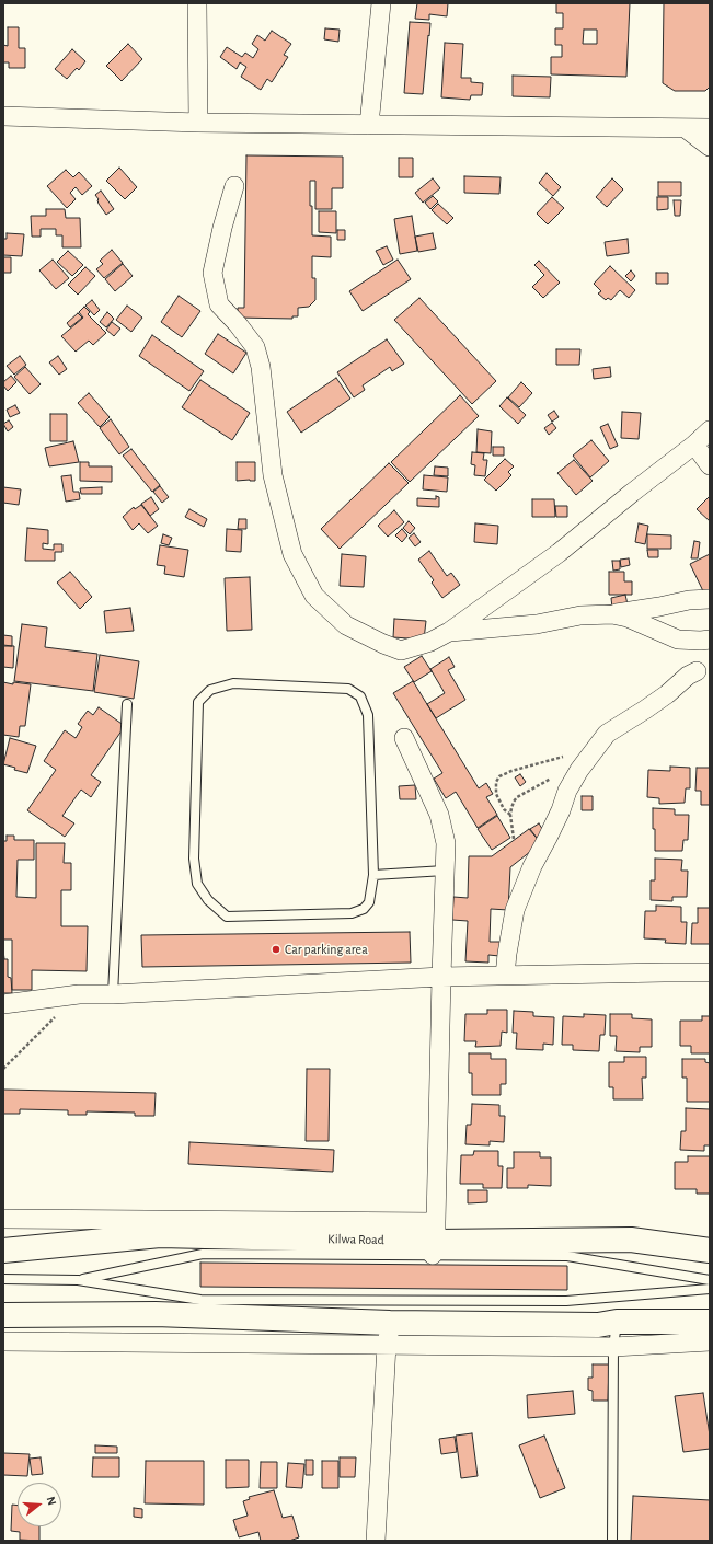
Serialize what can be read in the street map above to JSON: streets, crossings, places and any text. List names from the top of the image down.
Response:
{
  "streets": {
    "highway": ["Kilwa Road"]
  },
  "places": ["Car parking area"],
  "north": "right"
}
